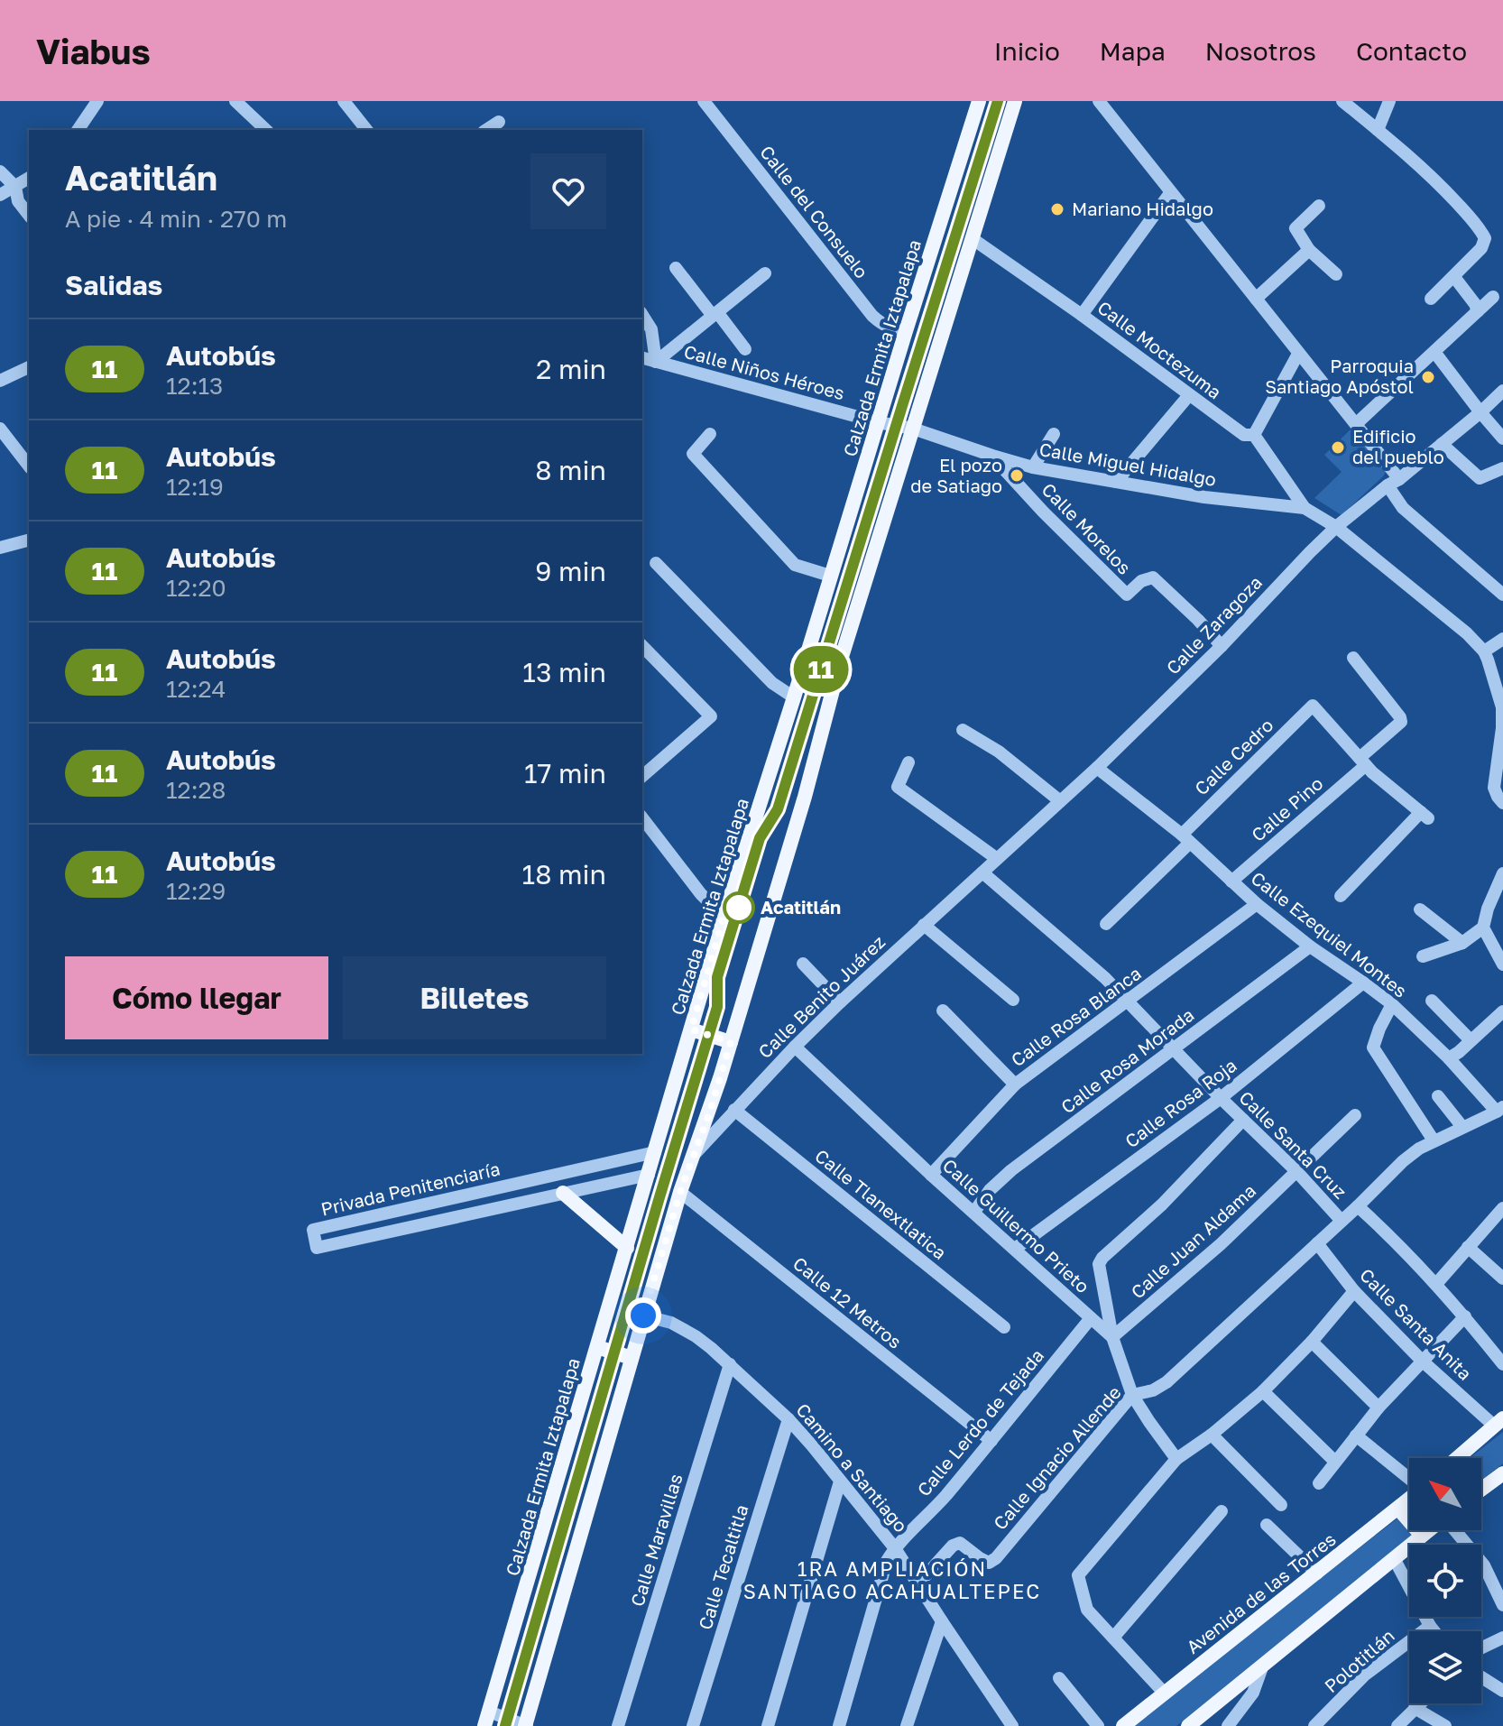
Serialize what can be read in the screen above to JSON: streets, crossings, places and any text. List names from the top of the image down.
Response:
{
  "streets": {
    "main road": ["Calzada Ermita Iztapalapa", "Avenida de las Torres"],
    "street": [
      "Calle del Consuelo",
      "Calle Moctezuma",
      "Calle Niños Héroes",
      "Calle Miguel Hidalgo",
      "Calle Morelos",
      "Calle Zaragoza",
      "Calle Cedro",
      "Calle Pino",
      "Calle Ezequiel Montes",
      "Calle Benito Juárez",
      "Calle Rosa Blanca",
      "Calle Rosa Morada",
      "Calle Rosa Roja",
      "Calle Santa Cruz",
      "Privada Penitenciaría",
      "Calle Tlanextlatica",
      "Calle Guillermo Prieto",
      "Calle Juan Aldama",
      "Calle 12 Metros",
      "Calle Santa Anita",
      "Calle Lerdo de Tejada",
      "Calle Ignacio Allende",
      "Camino a Santiago",
      "Calle Maravillas",
      "Calle Tecaltitla",
      "Polotitlán"
    ]
  },
  "crossings": [
    ["Calle del Consuelo", "Calzada Ermita Iztapalapa"],
    ["Calzada Ermita Iztapalapa", "Calle Niños Héroes"],
    ["Calzada Ermita Iztapalapa", "Privada Penitenciaría"],
    ["Calle Moctezuma", "Calle Miguel Hidalgo"],
    ["Calle Niños Héroes", "Calle Miguel Hidalgo"],
    ["Calle Miguel Hidalgo", "Calle Morelos"],
    ["Calle Miguel Hidalgo", "Calle Zaragoza"],
    ["Calle Morelos", "Calle Zaragoza"],
    ["Calle Zaragoza", "Calle Ezequiel Montes"],
    ["Calle Zaragoza", "Calle Benito Juárez"],
    ["Calle Zaragoza", "Calle Santa Cruz"],
    ["Calle Cedro", "Calle Pino"],
    ["Calle Cedro", "Calle Ezequiel Montes"],
    ["Calle Pino", "Calle Ezequiel Montes"],
    ["Calle Ezequiel Montes", "Calle Rosa Blanca"],
    ["Calle Ezequiel Montes", "Calle Rosa Morada"],
    ["Calle Ezequiel Montes", "Calle Rosa Roja"],
    ["Calle Ezequiel Montes", "Calle Ignacio Allende"],
    ["Calle Benito Juárez", "Calle Santa Cruz"],
    ["Calle Benito Juárez", "Calle Tlanextlatica"],
    ["Calle Benito Juárez", "Calle Guillermo Prieto"],
    ["Calle Rosa Blanca", "Calle Santa Cruz"],
    ["Calle Rosa Blanca", "Calle Guillermo Prieto"],
    ["Calle Rosa Morada", "Calle Santa Cruz"],
    ["Calle Rosa Morada", "Calle Guillermo Prieto"],
    ["Calle Rosa Roja", "Calle Santa Cruz"],
    ["Calle Rosa Roja", "Calle Guillermo Prieto"],
    ["Calle Santa Cruz", "Calle Juan Aldama"],
    ["Calle Santa Cruz", "Calle Ignacio Allende"],
    ["Calle Guillermo Prieto", "Calle Juan Aldama"],
    ["Calle Guillermo Prieto", "Calle Lerdo de Tejada"],
    ["Calle Guillermo Prieto", "Calle Ignacio Allende"],
    ["Calle 12 Metros", "Calle Lerdo de Tejada"],
    ["Calle Santa Anita", "Calle Ignacio Allende"],
    ["Calle Lerdo de Tejada", "Camino a Santiago"],
    ["Calle Ignacio Allende", "Camino a Santiago"],
    ["Camino a Santiago", "Calle Maravillas"],
    ["Camino a Santiago", "Calle Tecaltitla"]
  ],
  "districts": ["1RA AMPLIACIÓN SANTIAGO ACAHUALTEPEC"],
  "places": [
    "Mariano Hidalgo",
    "Parroquia Santiago Apóstol",
    "Edificio del pueblo",
    "El pozo de Satiago",
    "Acatitlán"
  ],
  "lines": ["bus line 11"],
  "north": "top left",
  "page": {
    "header": "Viabus",
    "nav": [
      "Inicio",
      "Mapa",
      "Nosotros",
      "Contacto"
    ],
    "on_map": "11",
    "heading": [
      ["Acatitlán", "A pie · 4 min · 270 m"],
      "Salidas"
    ],
    "list": [
      {
        "mark": "11",
        "name": "Autobús",
        "note": "12:13",
        "value": "2 min"
      },
      {
        "mark": "11",
        "name": "Autobús",
        "note": "12:19",
        "value": "8 min"
      },
      {
        "mark": "11",
        "name": "Autobús",
        "note": "12:20",
        "value": "9 min"
      },
      {
        "mark": "11",
        "name": "Autobús",
        "note": "12:24",
        "value": "13 min"
      },
      {
        "mark": "11",
        "name": "Autobús",
        "note": "12:28",
        "value": "17 min"
      },
      {
        "mark": "11",
        "name": "Autobús",
        "note": "12:29",
        "value": "18 min"
      }
    ],
    "buttons": ["Cómo llegar", "Billetes"]
  }
}
